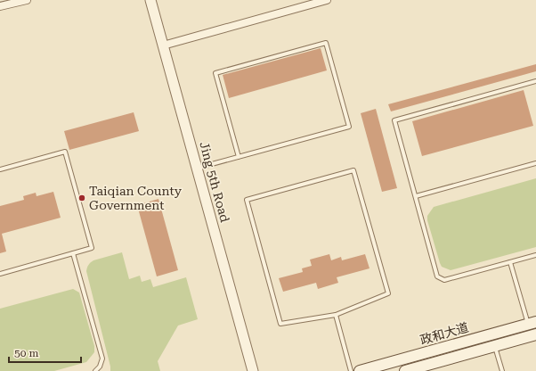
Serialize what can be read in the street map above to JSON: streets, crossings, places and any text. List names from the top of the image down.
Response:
{
  "streets": {
    "main road": ["政和大道"],
    "street": ["Jing 5th Road"]
  },
  "places": ["Taiqian County Government"],
  "scale_bar": "50 m"
}
